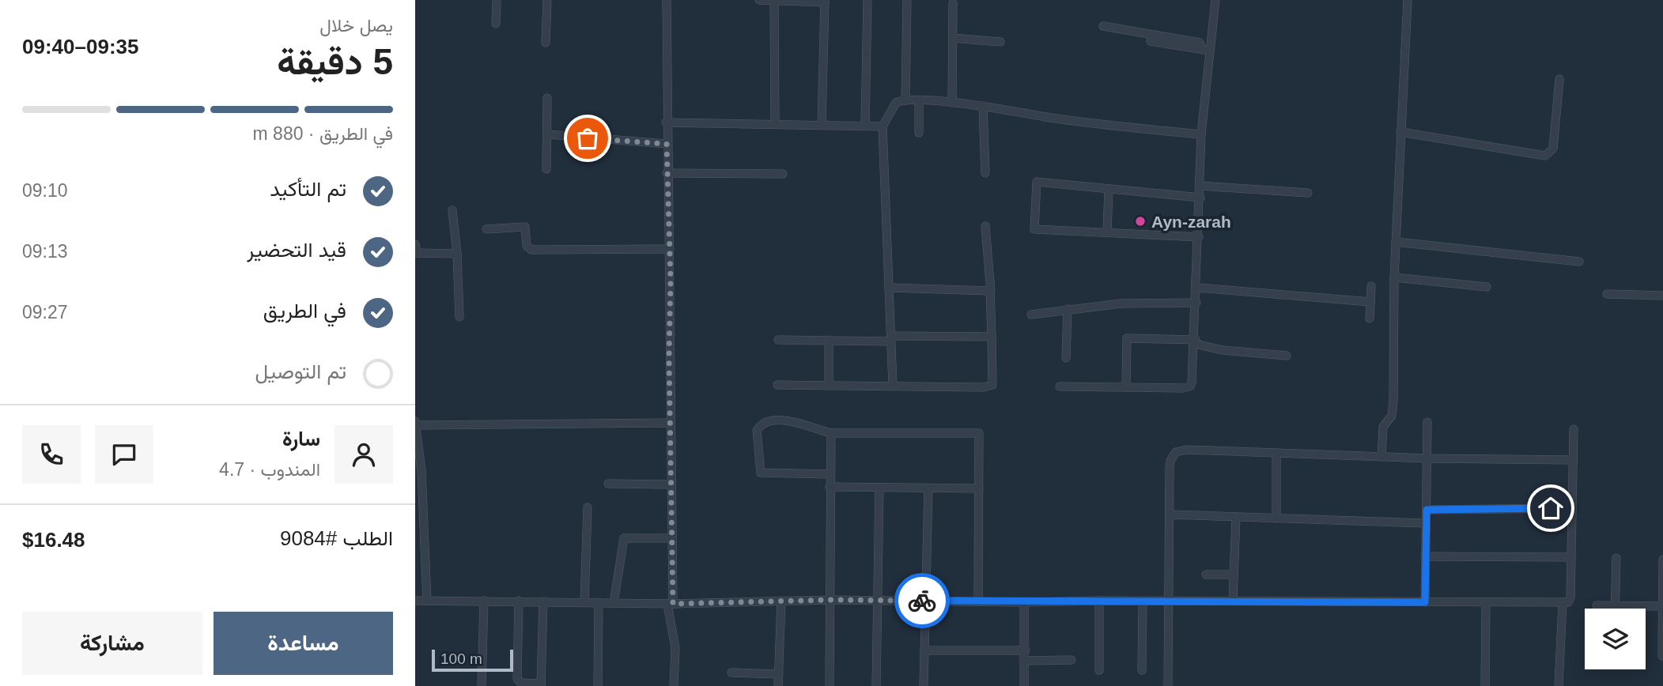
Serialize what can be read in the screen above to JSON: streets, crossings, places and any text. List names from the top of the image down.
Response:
{
  "places": ["Ayn-zarah"],
  "scale_bar": "100 m",
  "page": {
    "heading": ["5 دقيقة", "يصل خلال", "09:35–09:40"],
    "panel": [
      "سارة",
      "المندوب · 4.7",
      "الطلب #9084",
      "$16.48"
    ],
    "bar": "في الطريق · 880 m",
    "list": [
      ["تم التأكيد", "09:10"],
      ["قيد التحضير", "09:13"],
      ["في الطريق", "09:27"],
      "تم التوصيل"
    ],
    "buttons": ["مساعدة", "مشاركة"],
    "scale": "100 m"
  }
}
